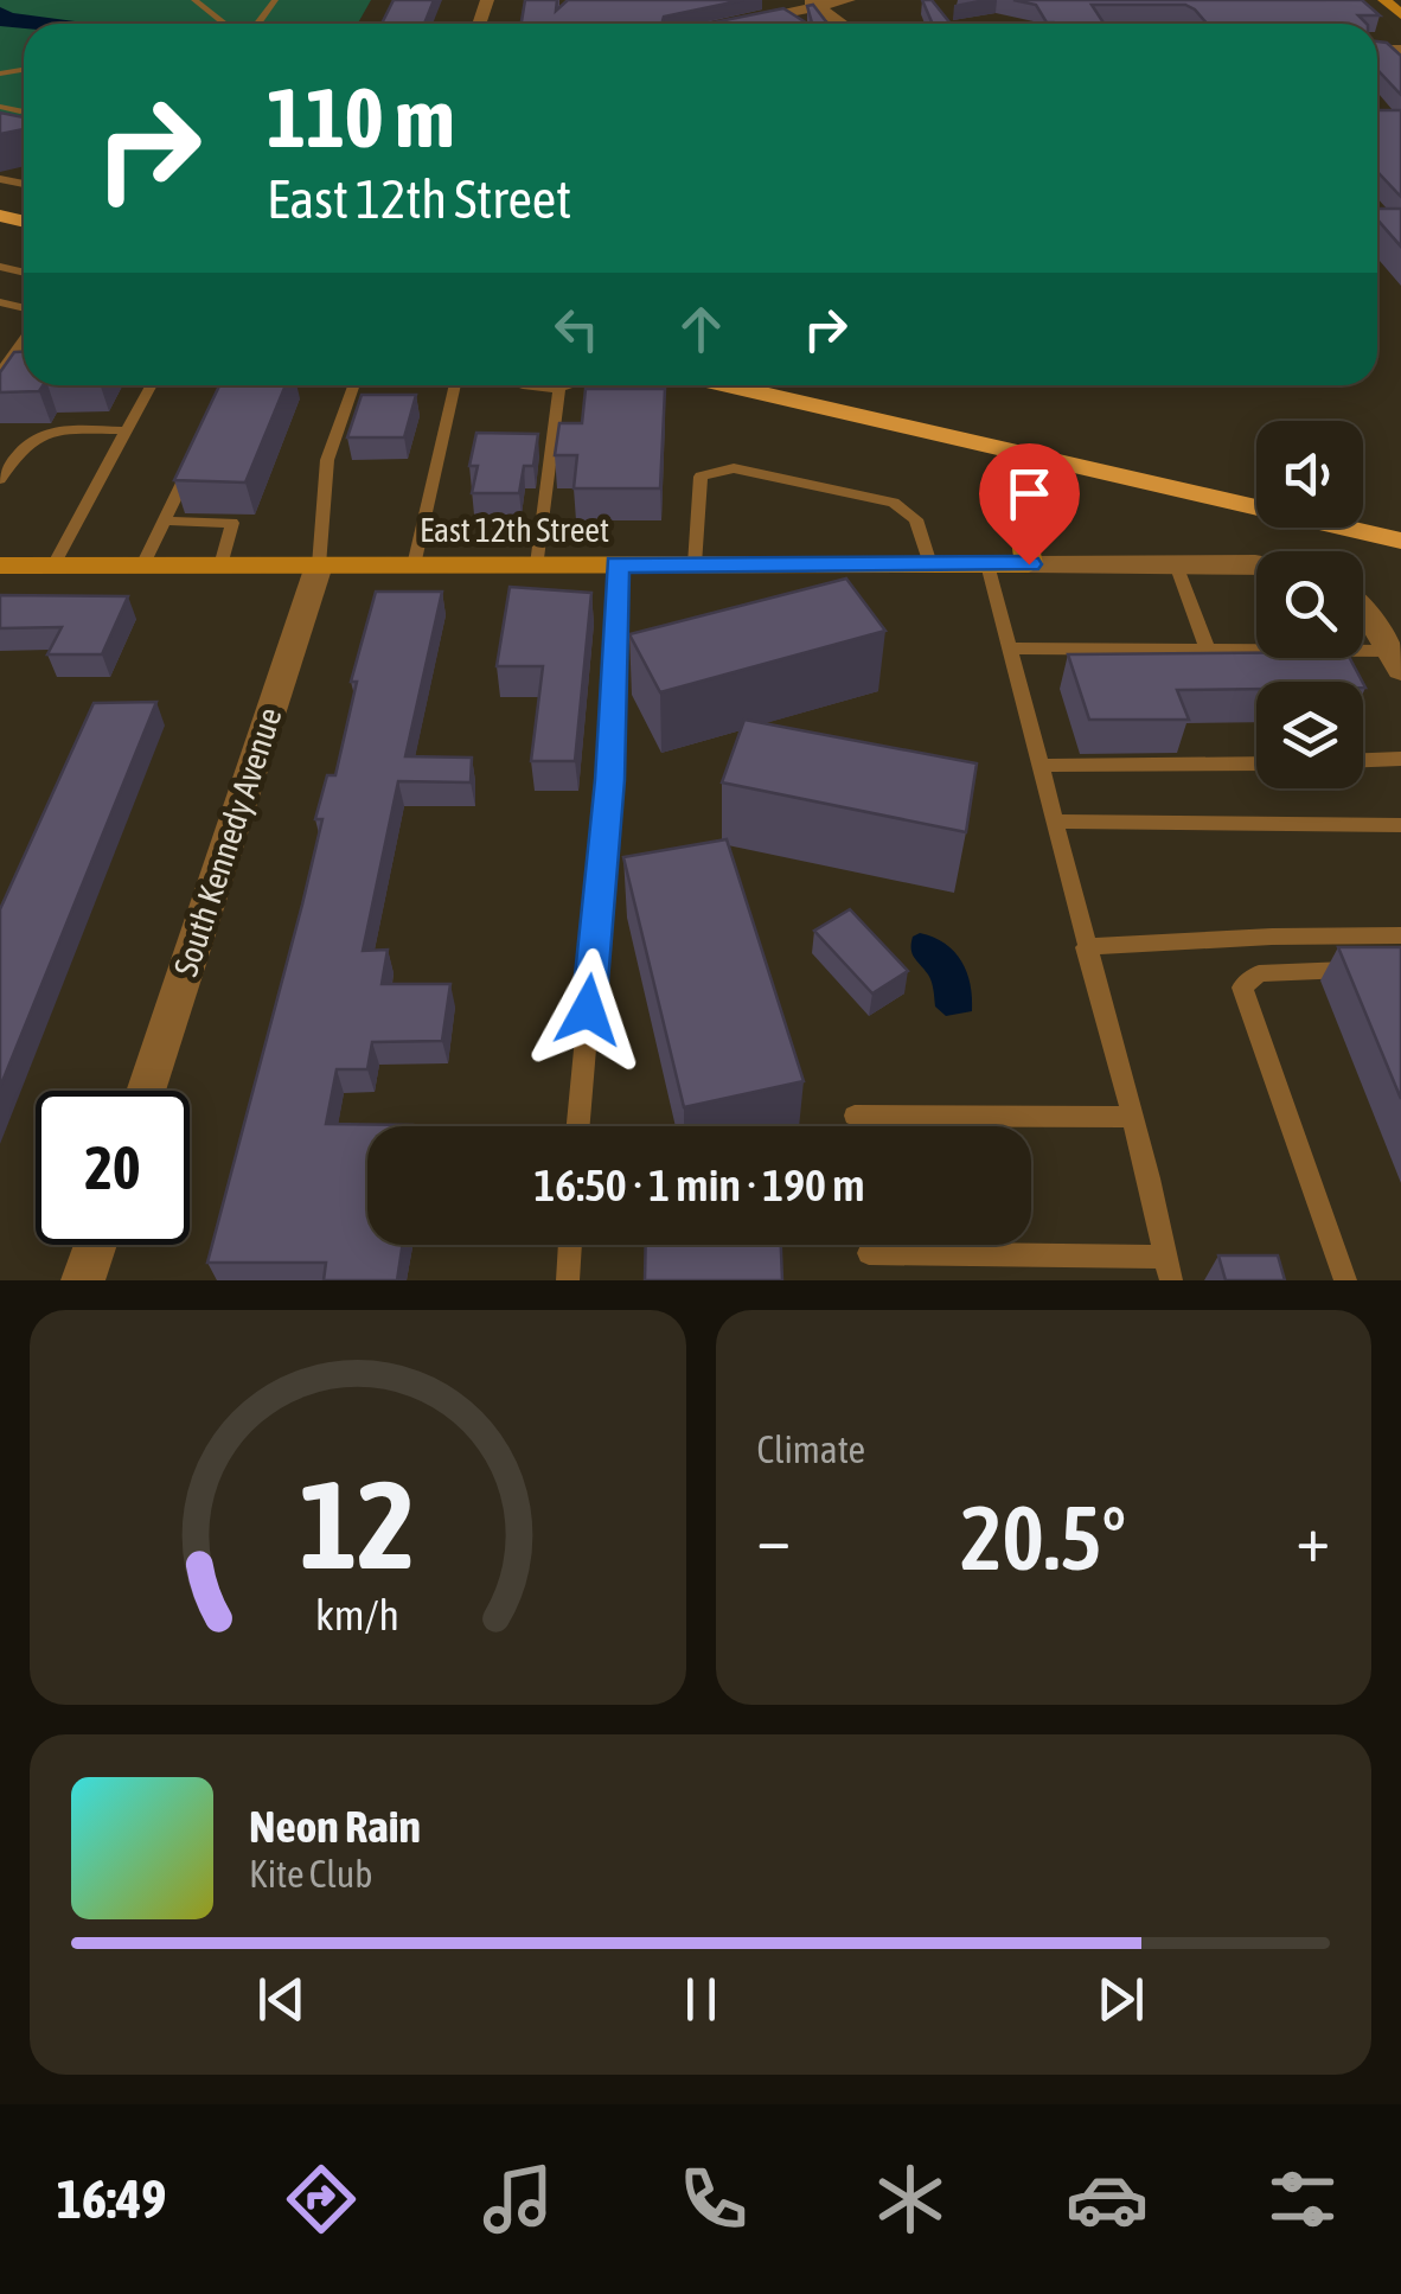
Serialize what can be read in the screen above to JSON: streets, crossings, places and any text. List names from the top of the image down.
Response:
{
  "streets": {
    "street": ["East 12th Street", "South Kennedy Avenue"]
  },
  "crossings": [
    ["East 12th Street", "South Kennedy Avenue"]
  ],
  "page": {
    "turn": ["110 m", "East 12th Street"],
    "limit": "20",
    "trip": "16:50 · 1 min · 190 m",
    "tile": "Climate",
    "heat": ["−", "20.5°", "+"],
    "song": ["Neon Rain", "Kite Club"],
    "tabs": "16:49",
    "gauge": ["12", "km/h"]
  }
}
